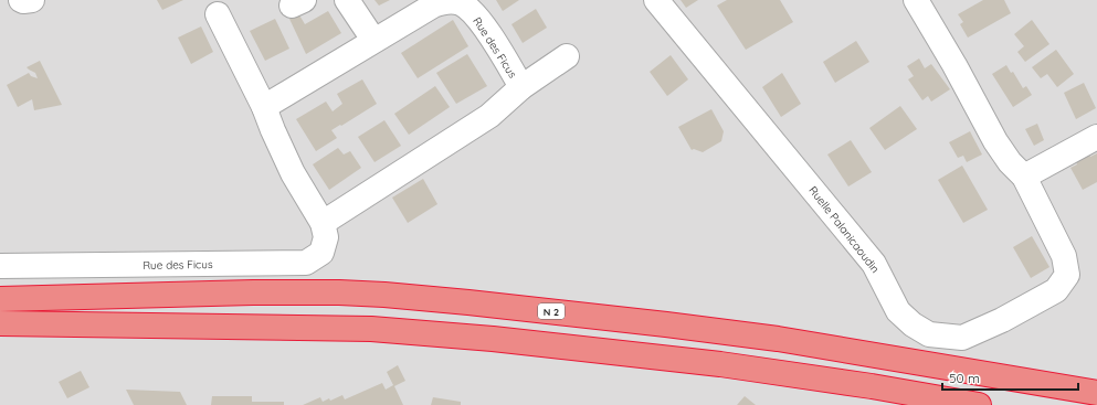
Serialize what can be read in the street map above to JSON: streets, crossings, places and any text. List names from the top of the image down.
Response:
{
  "streets": {
    "highway": ["N 2"],
    "street": ["Rue des Ficus", "Ruelle Palanicaoudin"]
  },
  "scale_bar": "50 m"
}
